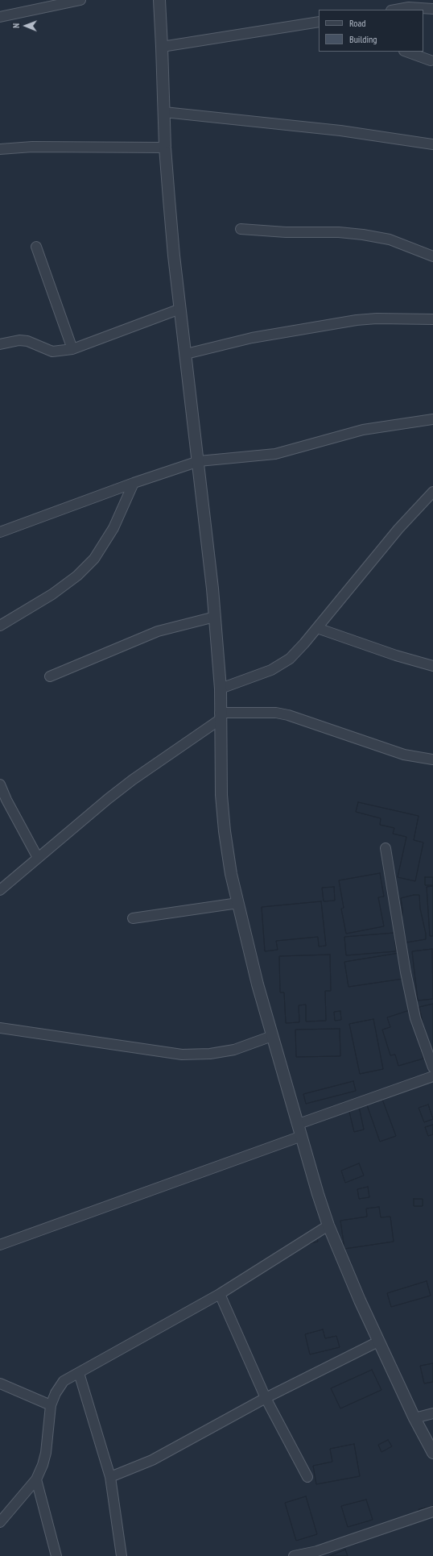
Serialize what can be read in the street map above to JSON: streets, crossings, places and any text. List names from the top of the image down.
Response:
{
  "legend": ["Road", "Building"],
  "north": "left"
}
